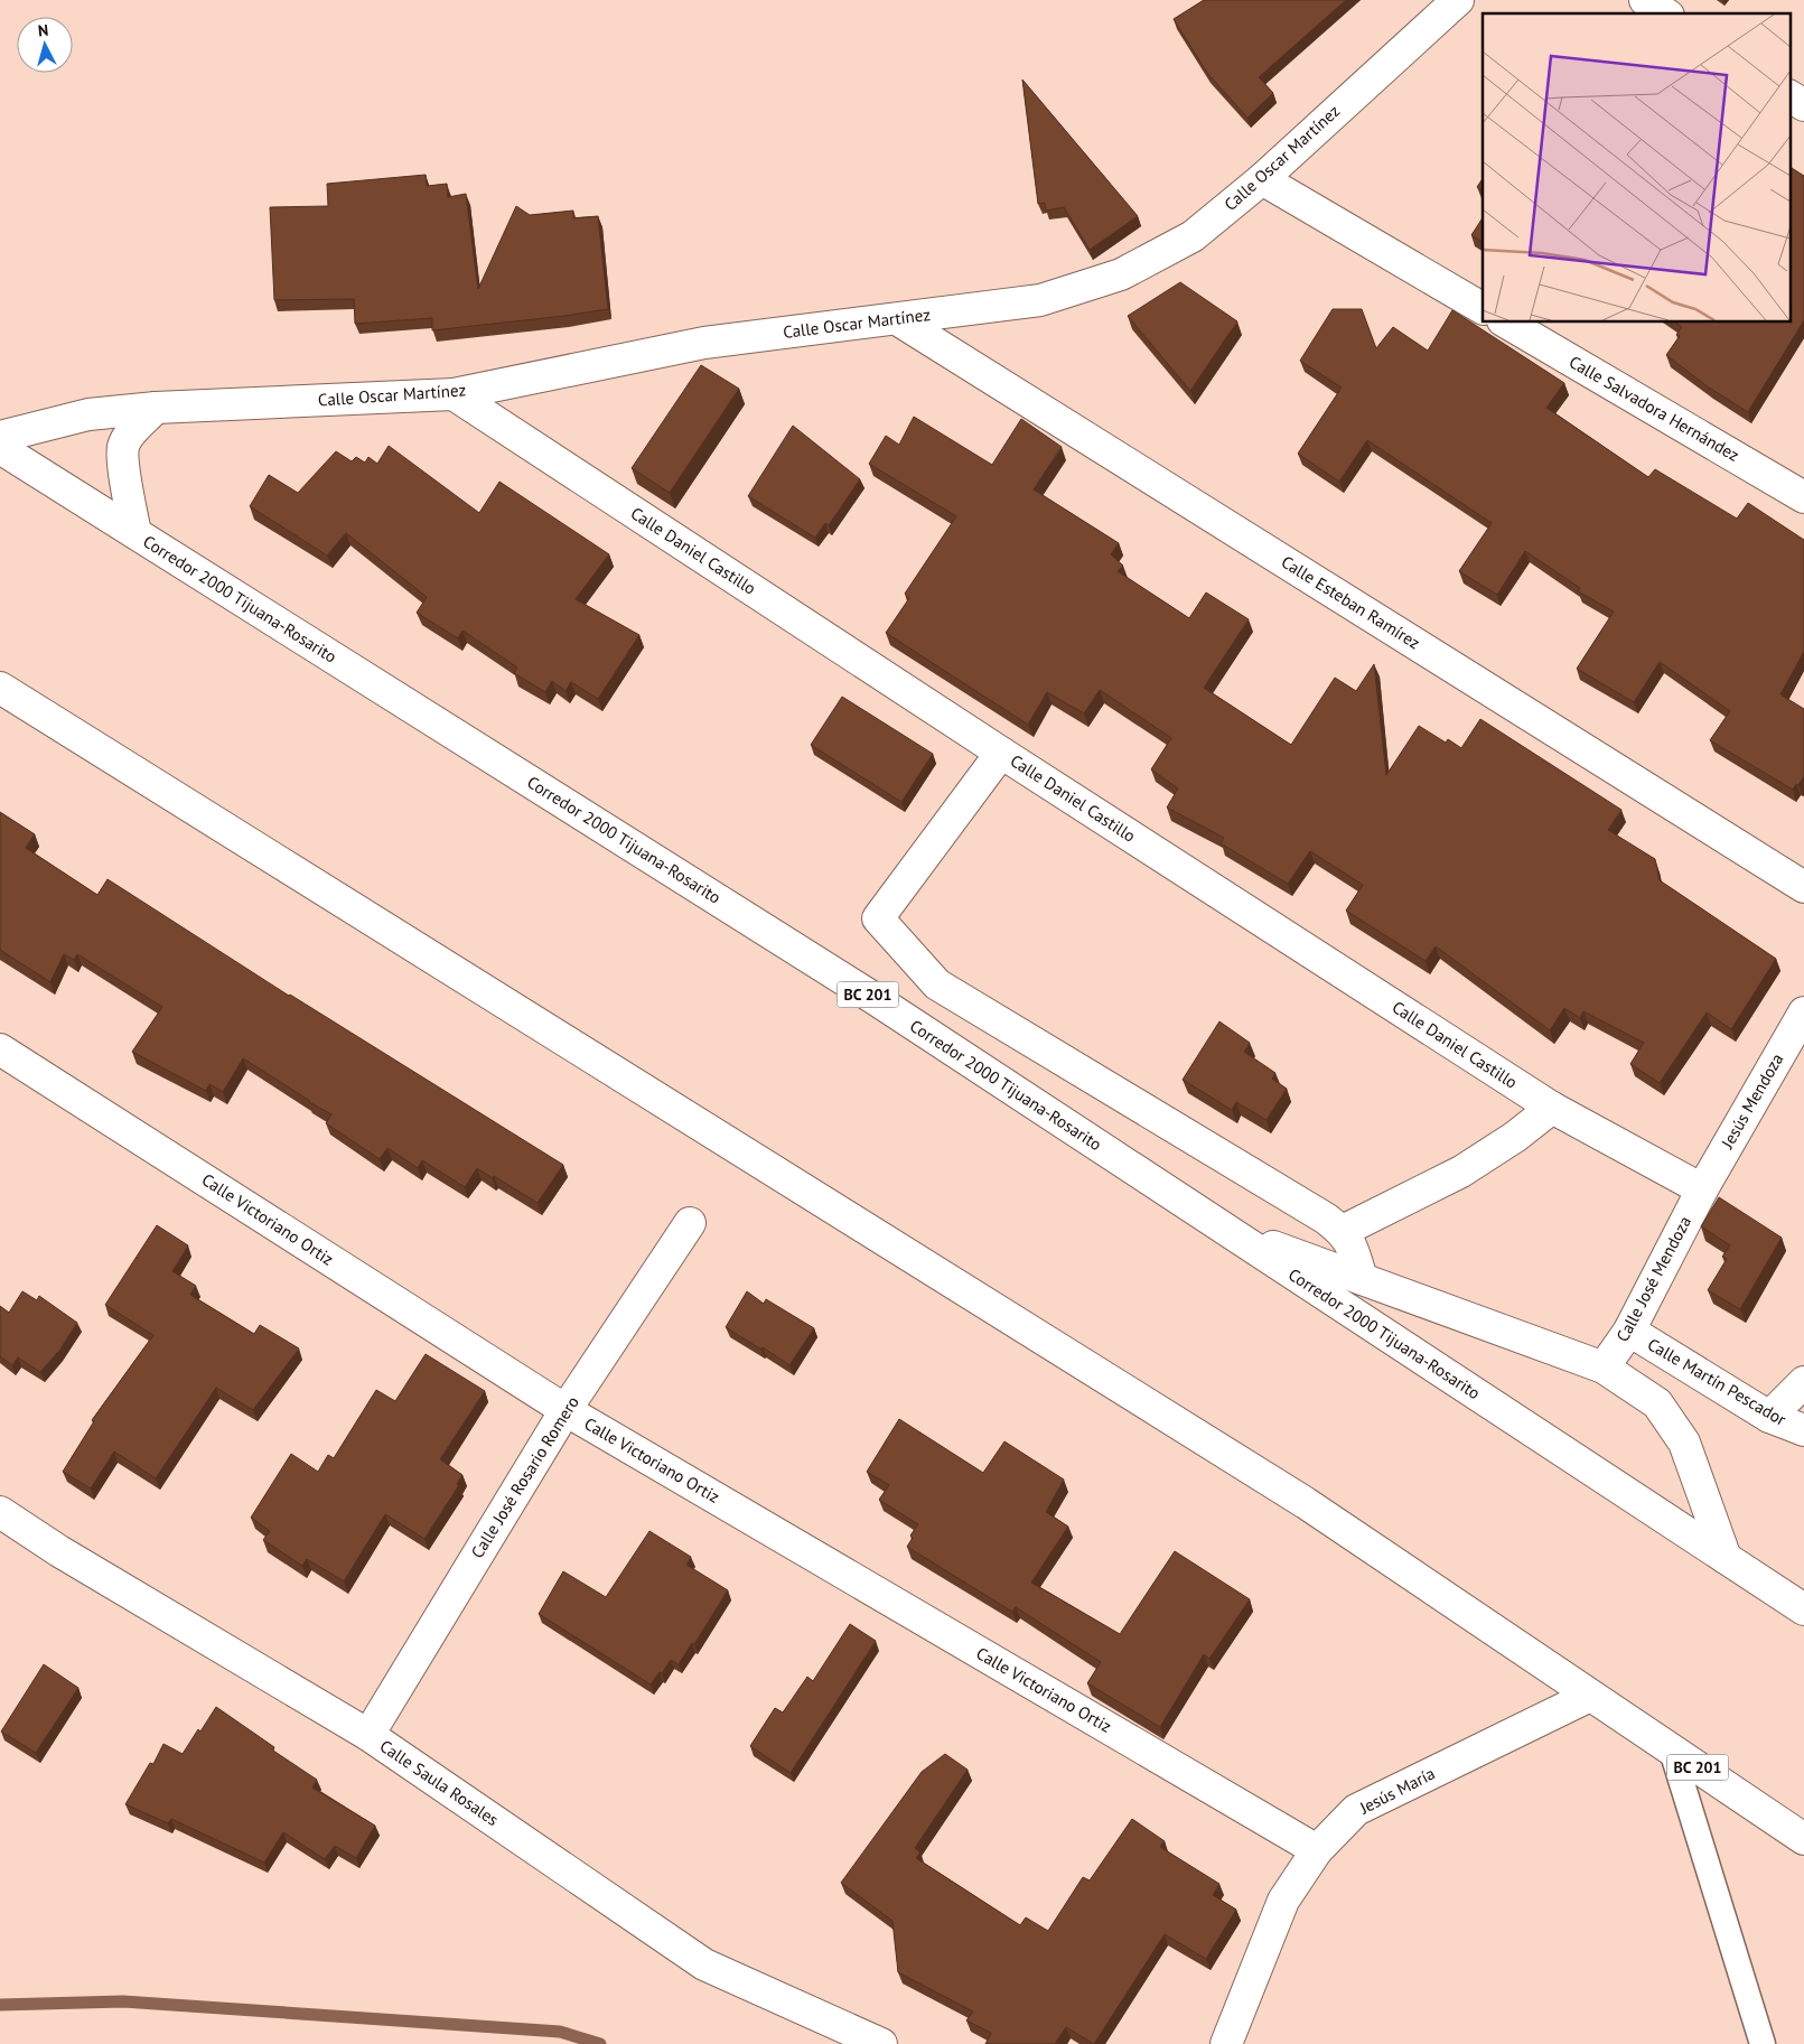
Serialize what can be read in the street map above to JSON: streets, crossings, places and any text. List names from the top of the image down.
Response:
{
  "streets": {
    "main road": [
      "Calle Oscar Martínez",
      "Calle Salvadora Hernández",
      "Calle Daniel Castillo",
      "Corredor 2000 Tijuana-Rosarito",
      "Calle Esteban Ramírez",
      "BC 201",
      "Jesús Mendoza",
      "Calle Victoriano Ortiz",
      "Calle José Mendoza",
      "Calle Martín Pescador",
      "Calle José Rosario Romero",
      "Calle Saula Rosales",
      "Jesús María"
    ]
  },
  "crossings": [
    ["Calle Oscar Martínez", "Calle Daniel Castillo"],
    ["Calle Oscar Martínez", "Calle Esteban Ramírez"],
    ["Calle Daniel Castillo", "Jesús Mendoza"],
    ["Calle Daniel Castillo", "Calle José Mendoza"],
    ["BC 201", "Jesús María"],
    ["Jesús Mendoza", "Calle José Mendoza"],
    ["Calle Victoriano Ortiz", "Calle José Rosario Romero"],
    ["Calle Victoriano Ortiz", "Jesús María"],
    ["Calle José Mendoza", "Calle Martín Pescador"],
    ["Calle José Rosario Romero", "Calle Saula Rosales"]
  ],
  "north": "top"
}
